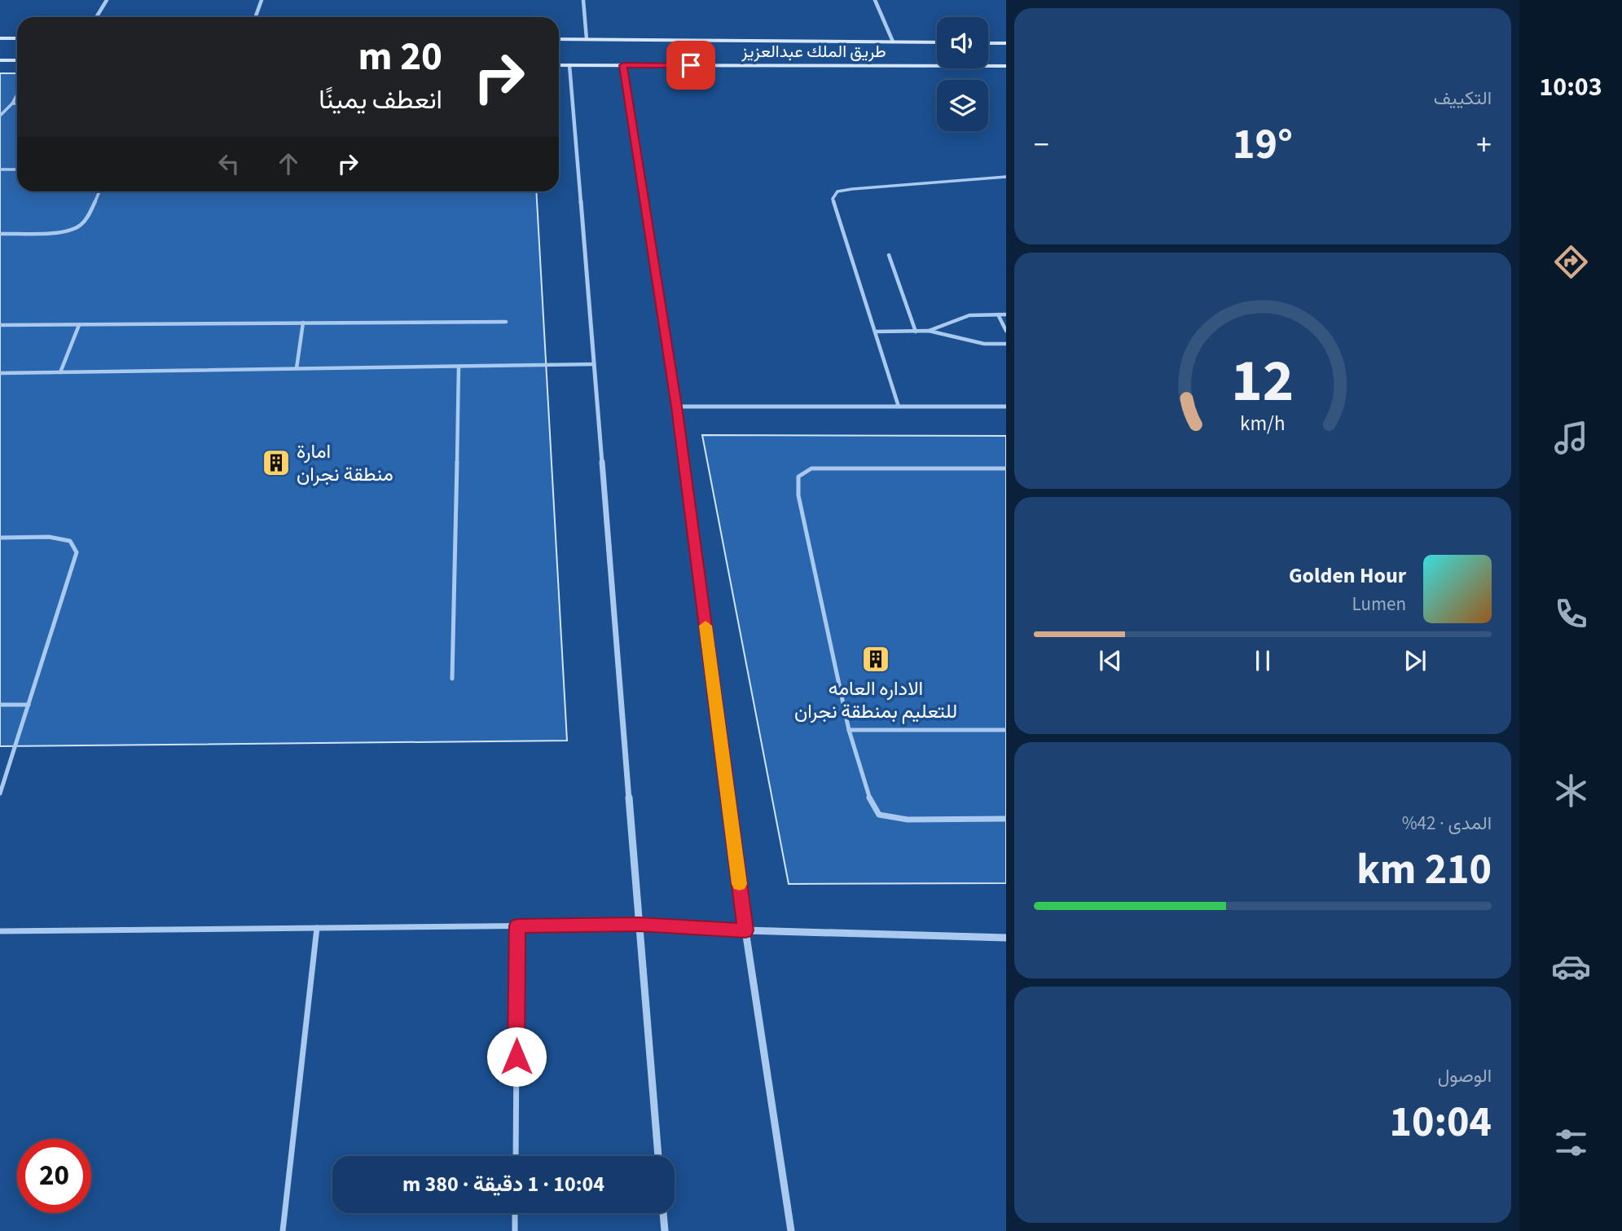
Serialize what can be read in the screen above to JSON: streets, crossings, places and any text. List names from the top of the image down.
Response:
{
  "streets": {
    "main road": ["طريق الملك عبدالعزيز"]
  },
  "places": {
    "building": ["امارة منطقة نجران", "الاداره العامه للتعليم بمنطقة نجران"]
  },
  "page": {
    "tabs": "10:03",
    "tile": [
      "التكييف",
      ["المدى · 42%", "210 km"],
      ["الوصول", "10:04"]
    ],
    "turn": ["20 m", "انعطف يمينًا"],
    "heat": ["−", "19°", "+"],
    "song": ["Golden Hour", "Lumen"],
    "limit": "20",
    "trip": "10:04 · 1 دقيقة · 380 m",
    "gauge": ["12", "km/h"]
  }
}
